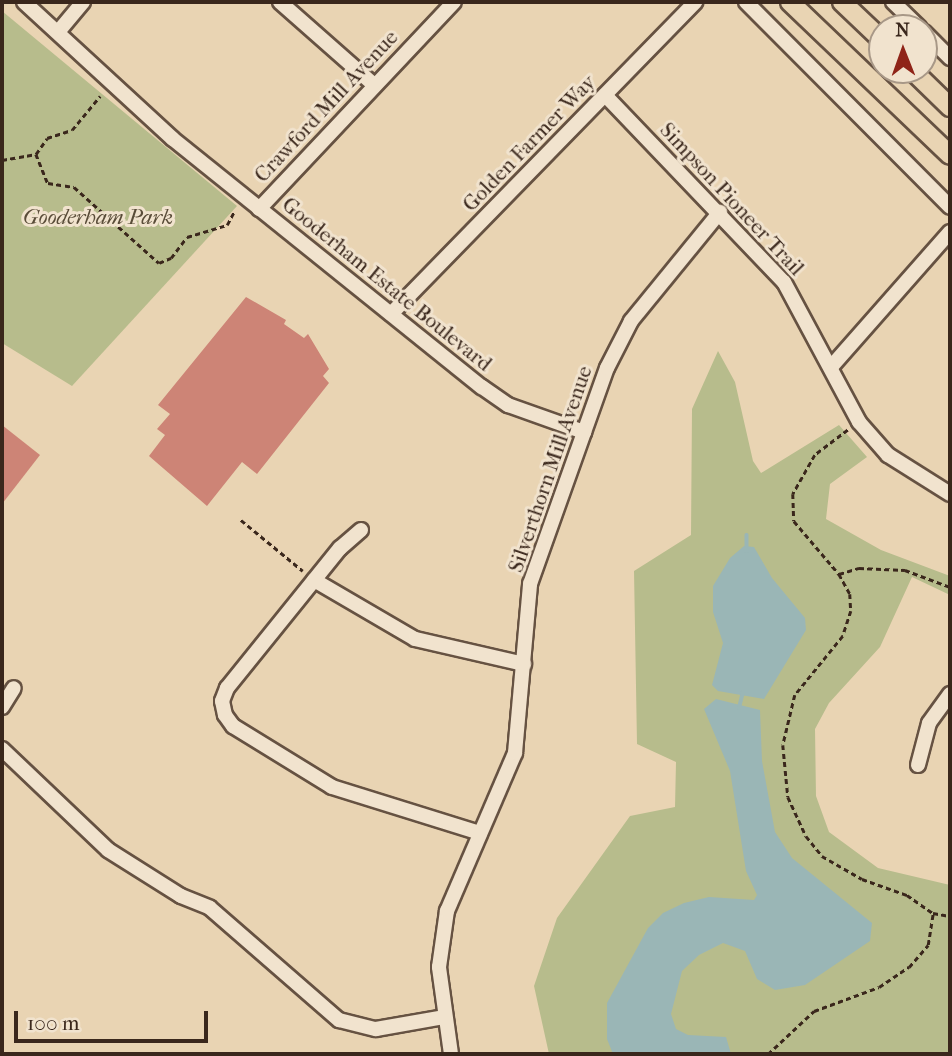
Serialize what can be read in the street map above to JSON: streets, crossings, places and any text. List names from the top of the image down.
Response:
{
  "streets": {
    "street": [
      "Crawford Mill Avenue",
      "Golden Farmer Way",
      "Simpson Pioneer Trail",
      "Gooderham Estate Boulevard",
      "Silverthorn Mill Avenue"
    ]
  },
  "crossings": [
    ["Crawford Mill Avenue", "Gooderham Estate Boulevard"],
    ["Golden Farmer Way", "Simpson Pioneer Trail"],
    ["Golden Farmer Way", "Gooderham Estate Boulevard"],
    ["Simpson Pioneer Trail", "Silverthorn Mill Avenue"],
    ["Gooderham Estate Boulevard", "Silverthorn Mill Avenue"]
  ],
  "parks": ["Gooderham Park"],
  "scale_bar": "100 m",
  "north": "top"
}
